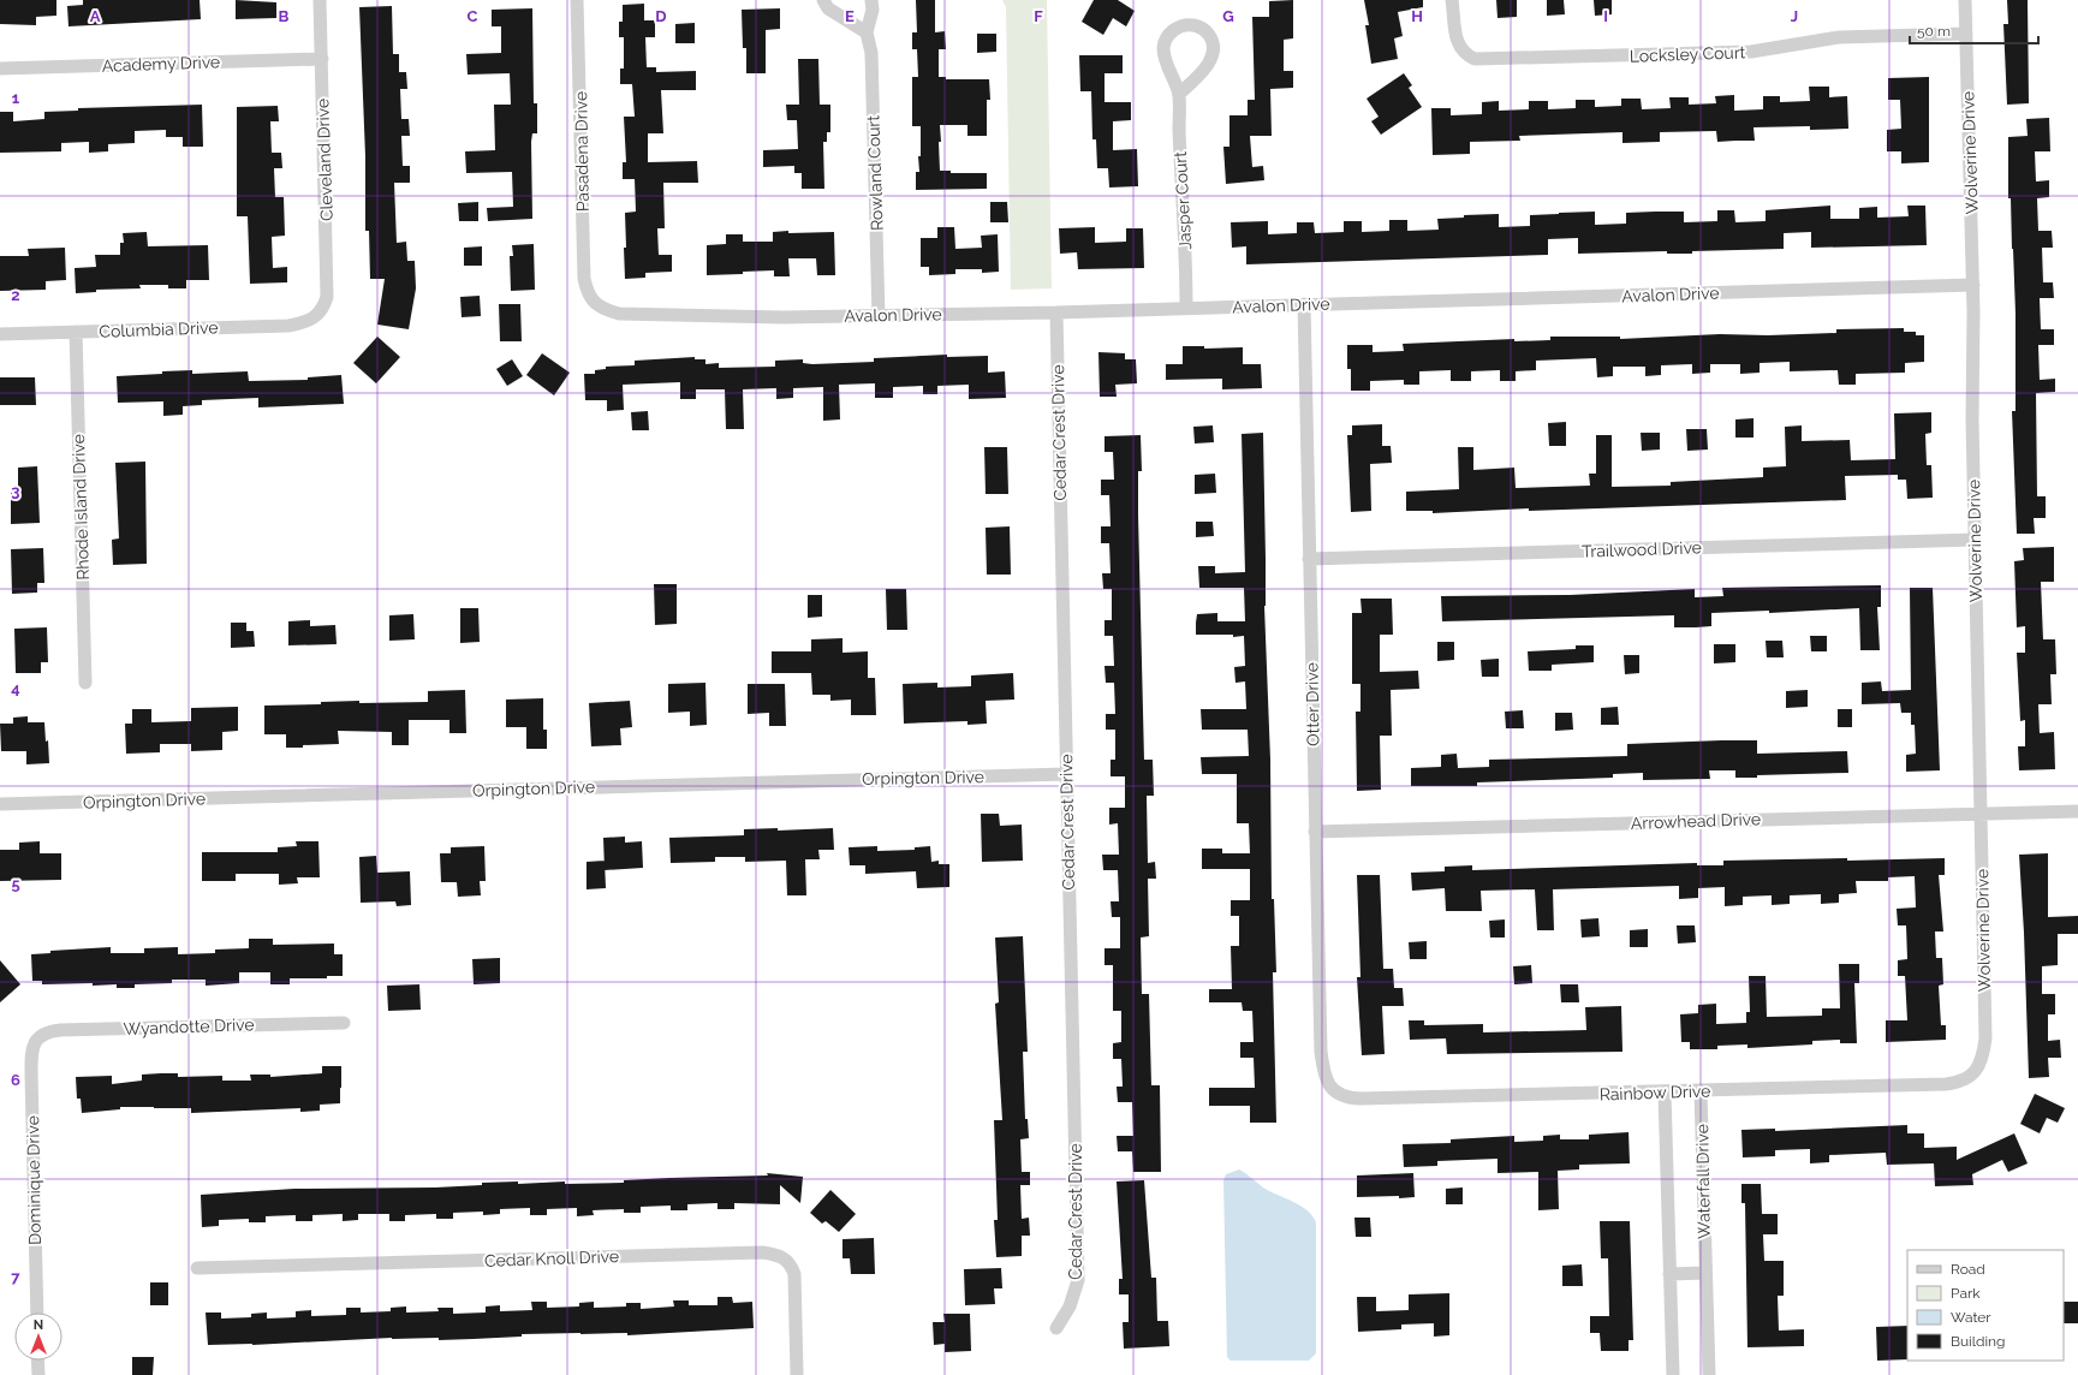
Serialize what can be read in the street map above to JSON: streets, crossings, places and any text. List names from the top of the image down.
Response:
{
  "streets": {
    "street": [
      "Locksley Court",
      "Academy Drive",
      "Pasadena Drive",
      "Wolverine Drive",
      "Cleveland Drive",
      "Rowland Court",
      "Jasper Court",
      "Avalon Drive",
      "Columbia Drive",
      "Cedar Crest Drive",
      "Rhode Island Drive",
      "Trailwood Drive",
      "Otter Drive",
      "Orpington Drive",
      "Arrowhead Drive",
      "Wyandotte Drive",
      "Rainbow Drive",
      "Dominique Drive",
      "Waterfall Drive",
      "Cedar Knoll Drive"
    ]
  },
  "crossings": [
    ["Locksley Court", "Wolverine Drive"],
    ["Academy Drive", "Cleveland Drive"],
    ["Pasadena Drive", "Avalon Drive"],
    ["Wolverine Drive", "Avalon Drive"],
    ["Wolverine Drive", "Trailwood Drive"],
    ["Wolverine Drive", "Arrowhead Drive"],
    ["Wolverine Drive", "Rainbow Drive"],
    ["Cleveland Drive", "Columbia Drive"],
    ["Rowland Court", "Avalon Drive"],
    ["Jasper Court", "Avalon Drive"],
    ["Avalon Drive", "Cedar Crest Drive"],
    ["Avalon Drive", "Otter Drive"],
    ["Columbia Drive", "Rhode Island Drive"],
    ["Cedar Crest Drive", "Orpington Drive"],
    ["Trailwood Drive", "Otter Drive"],
    ["Otter Drive", "Arrowhead Drive"],
    ["Otter Drive", "Rainbow Drive"],
    ["Wyandotte Drive", "Dominique Drive"],
    ["Rainbow Drive", "Waterfall Drive"]
  ],
  "legend": [
    "Road",
    "Park",
    "Water",
    "Building"
  ],
  "scale_bar": "50 m",
  "north": "top",
  "grid": {
    "columns": [
      "A",
      "B",
      "C",
      "D",
      "E",
      "F",
      "G",
      "H",
      "I",
      "J"
    ],
    "rows": [
      "1",
      "2",
      "3",
      "4",
      "5",
      "6",
      "7"
    ]
  }
}
